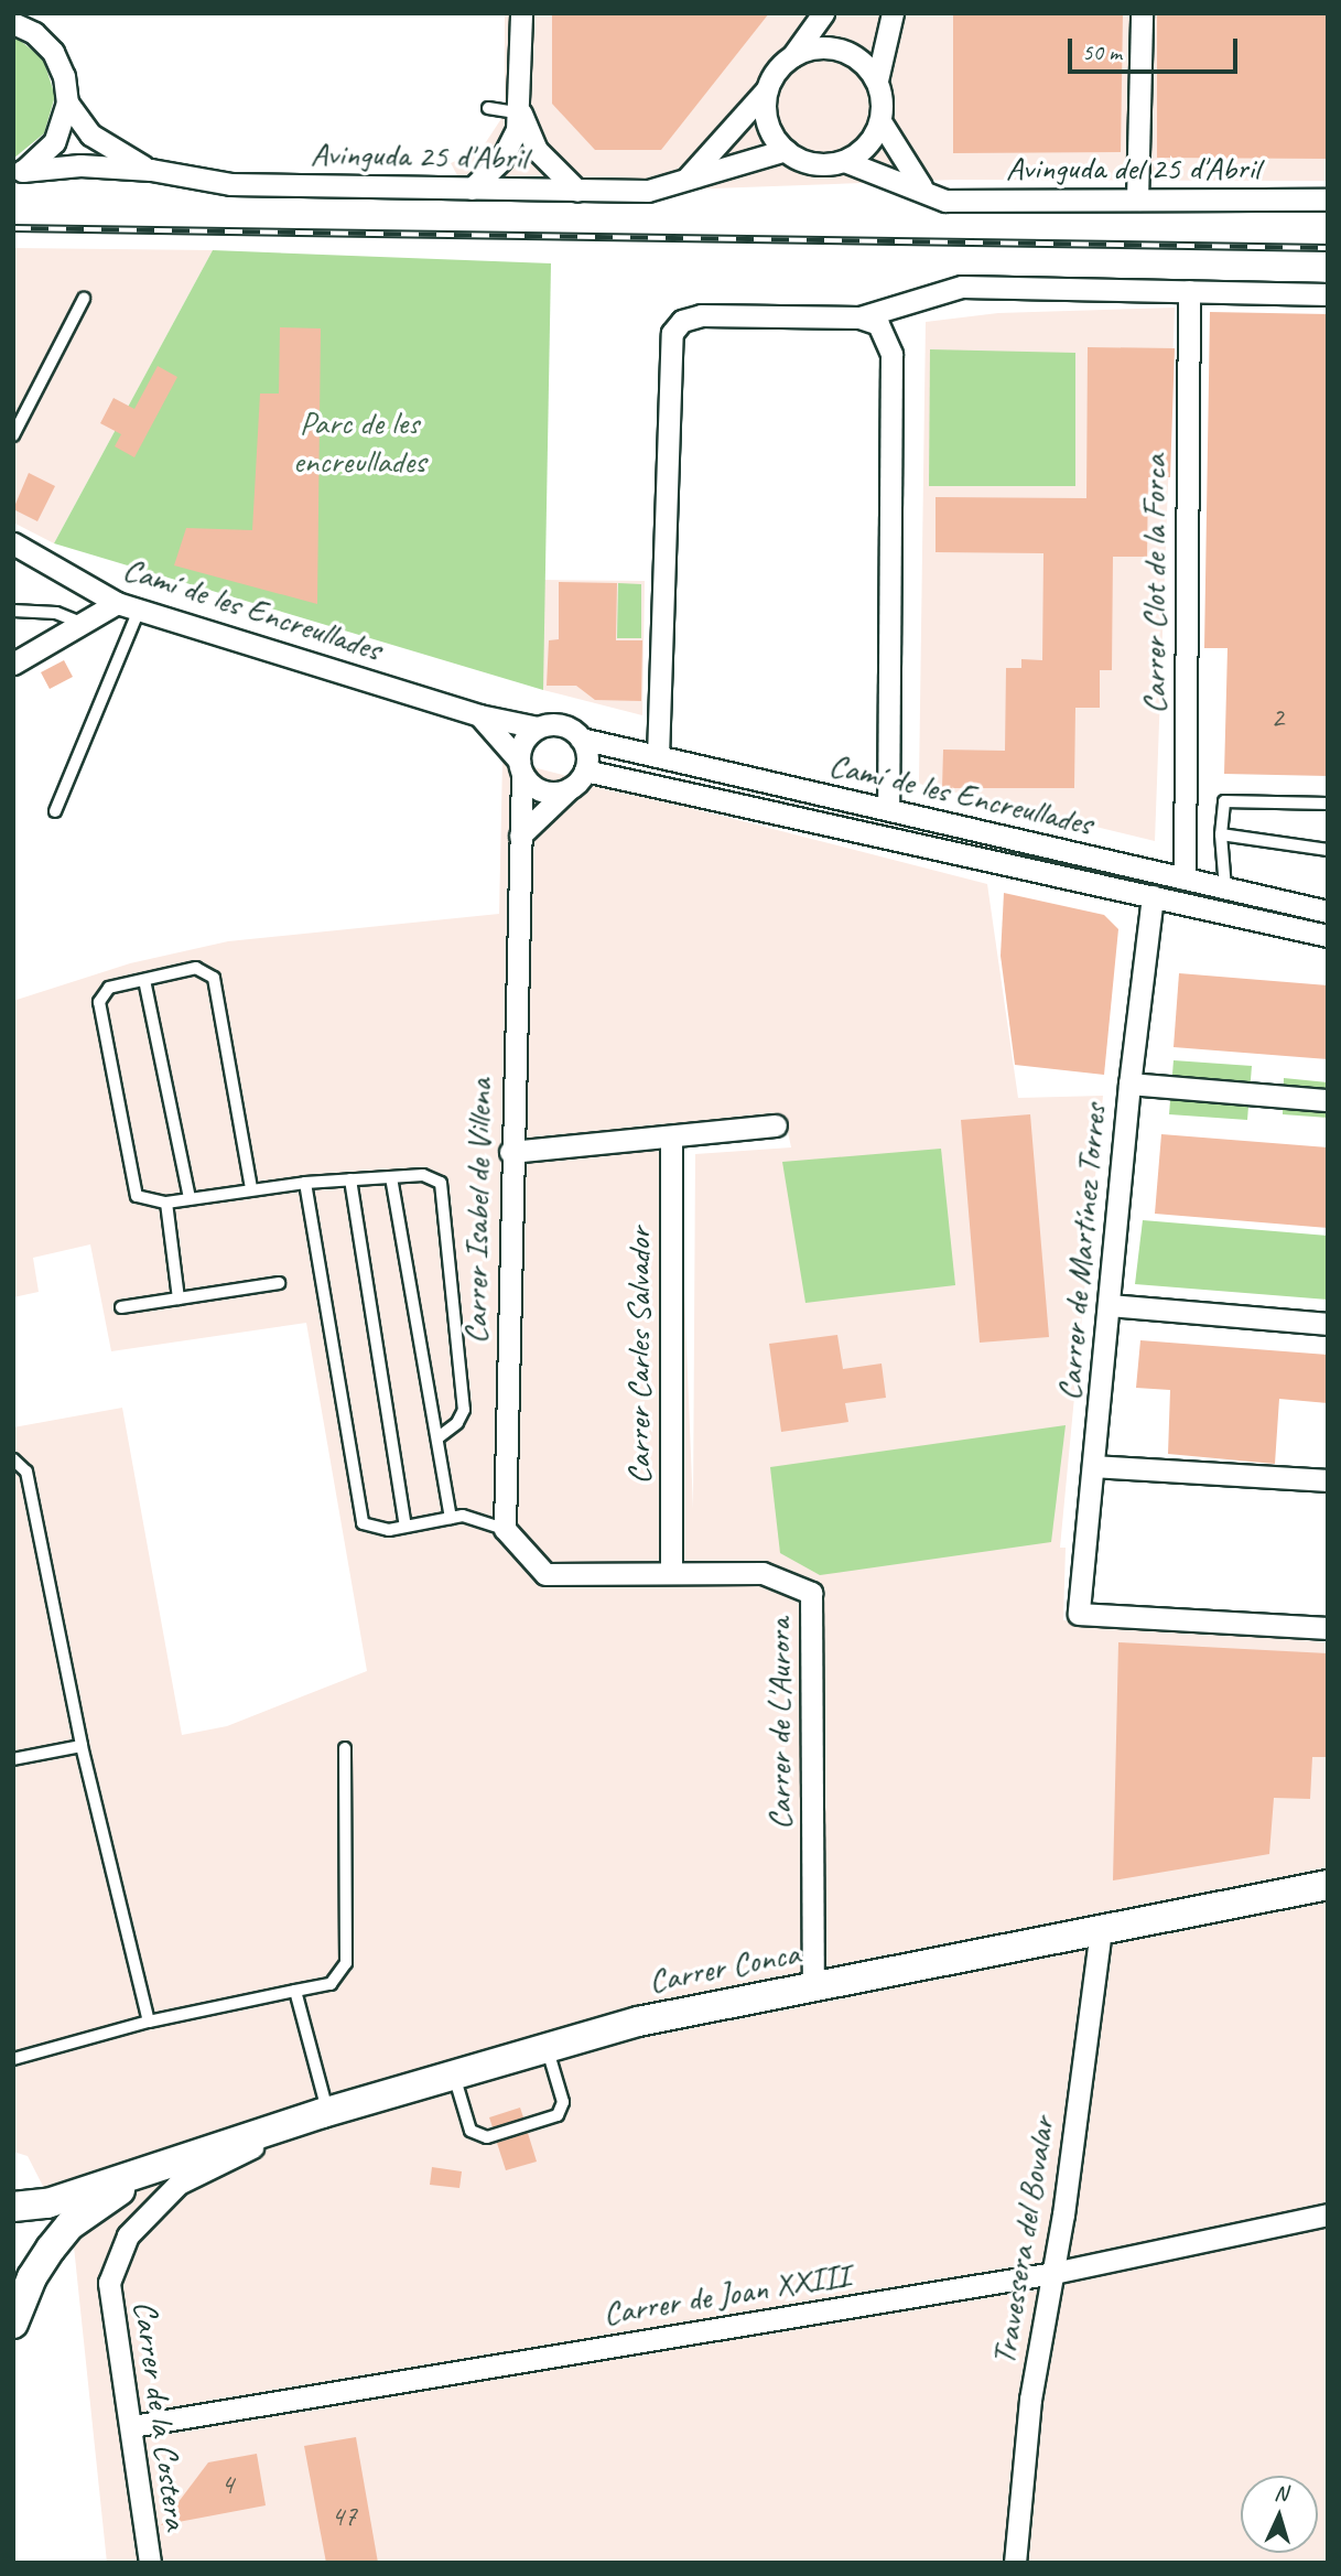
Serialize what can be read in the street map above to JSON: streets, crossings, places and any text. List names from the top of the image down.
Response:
{
  "streets": {
    "street": [
      "Avinguda 25 d'Abril",
      "Avinguda del 25 d'Abril",
      "Carrer Clot de la Forca",
      "Camí de les Encreullades",
      "Carrer Isabel de Villena",
      "Carrer de Martínez Torres",
      "Carrer Carles Salvador",
      "Carrer de L'Aurora",
      "Carrer Conca",
      "Travessera del Bovalar",
      "Carrer de Joan XXIII",
      "Carrer de la Costera"
    ]
  },
  "crossings": [
    ["Avinguda 25 d'Abril", "Avinguda del 25 d'Abril"],
    ["Carrer Clot de la Forca", "Camí de les Encreullades"],
    ["Camí de les Encreullades", "Carrer Isabel de Villena"],
    ["Camí de les Encreullades", "Carrer de Martínez Torres"],
    ["Carrer Isabel de Villena", "Carrer de L'Aurora"],
    ["Carrer Carles Salvador", "Carrer de L'Aurora"],
    ["Carrer de L'Aurora", "Carrer Conca"],
    ["Carrer Conca", "Travessera del Bovalar"],
    ["Carrer Conca", "Carrer de la Costera"],
    ["Travessera del Bovalar", "Carrer de Joan XXIII"],
    ["Carrer de Joan XXIII", "Carrer de la Costera"]
  ],
  "parks": ["Parc de les encreullades"],
  "house_numbers": ["2", "4", "47"],
  "scale_bar": "50 m",
  "north": "top"
}
